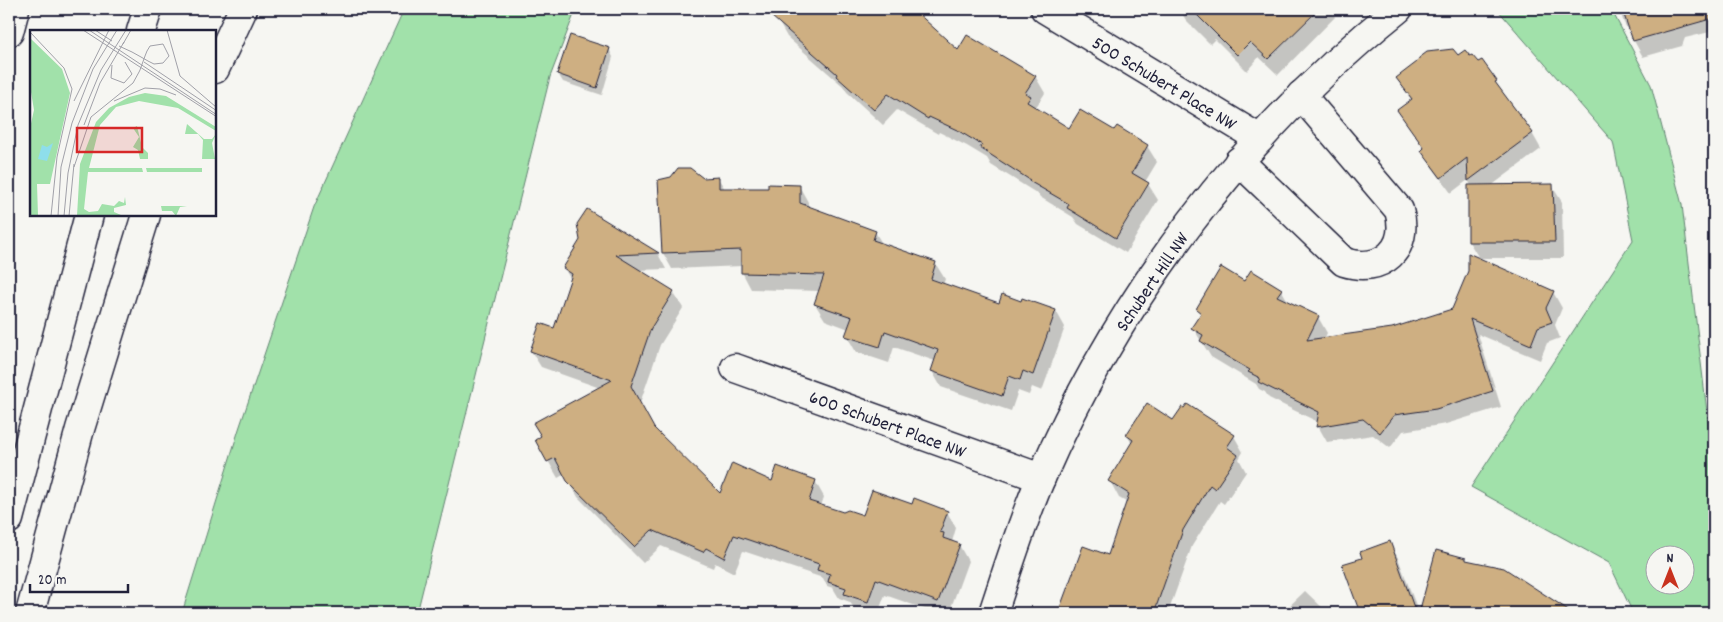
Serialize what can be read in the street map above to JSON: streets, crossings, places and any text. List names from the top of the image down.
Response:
{
  "streets": {
    "main road": ["500 Schubert Place NW", "Schubert Hill NW", "600 Schubert Place NW"]
  },
  "crossings": [
    ["500 Schubert Place NW", "Schubert Hill NW"],
    ["Schubert Hill NW", "600 Schubert Place NW"]
  ],
  "scale_bar": "20 m",
  "north": "top"
}
